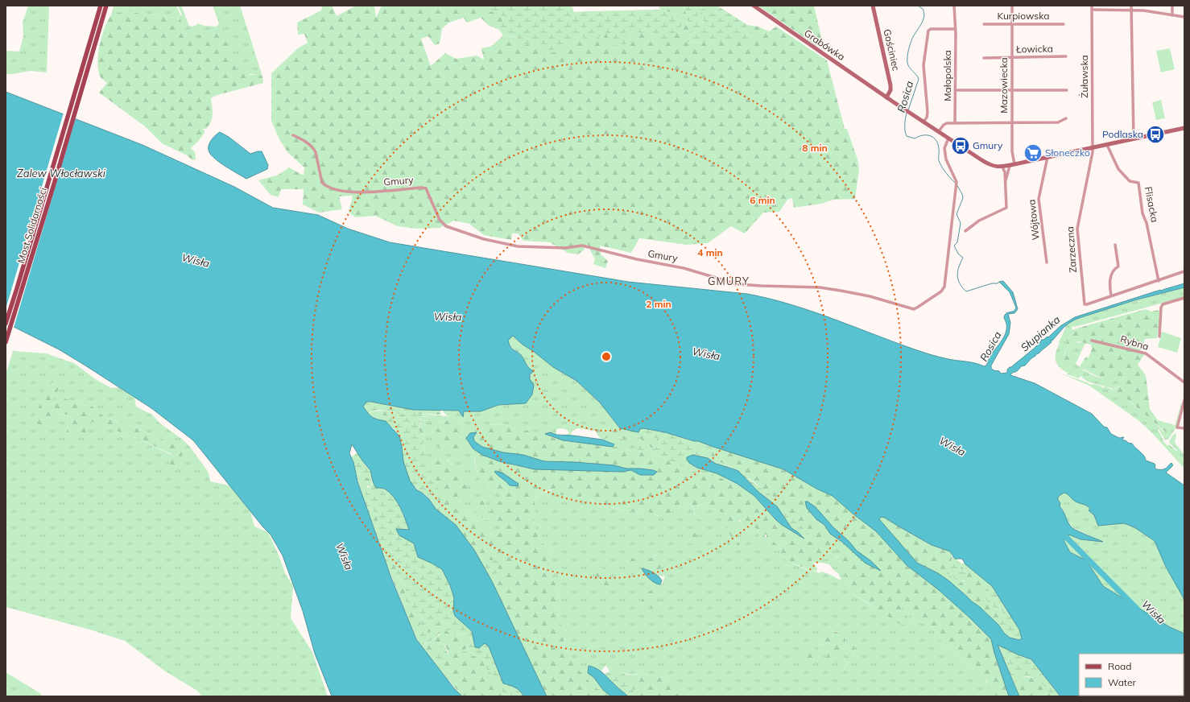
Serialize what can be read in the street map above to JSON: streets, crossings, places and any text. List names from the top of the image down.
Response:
{
  "streets": {
    "main road": ["Most Solidarności"],
    "street": [
      "Kurpiowska",
      "Grabówka",
      "Łowicka",
      "Gościniec",
      "Małopolska",
      "Żuławska",
      "Mazowiecka",
      "Gmury",
      "Flisacka",
      "Wójtowa",
      "Zarzeczna",
      "Rybna"
    ]
  },
  "crossings": [
    ["Kurpiowska", "Mazowiecka"],
    ["Grabówka", "Gościniec"],
    ["Grabówka", "Gmury"],
    ["Łowicka", "Mazowiecka"],
    ["Żuławska", "Zarzeczna"],
    ["Flisacka", "Zarzeczna"]
  ],
  "districts": ["GMURY"],
  "water": [
    "Rosica",
    "Zalew Włocławski",
    "Wisła",
    "Słupianka"
  ],
  "places": {
    "bus stop": ["Podlaska", "Gmury"],
    "supermarket": ["Słoneczko"]
  },
  "legend": ["Road", "Water"],
  "rings": [
    "8 min",
    "6 min",
    "4 min",
    "2 min"
  ]
}
